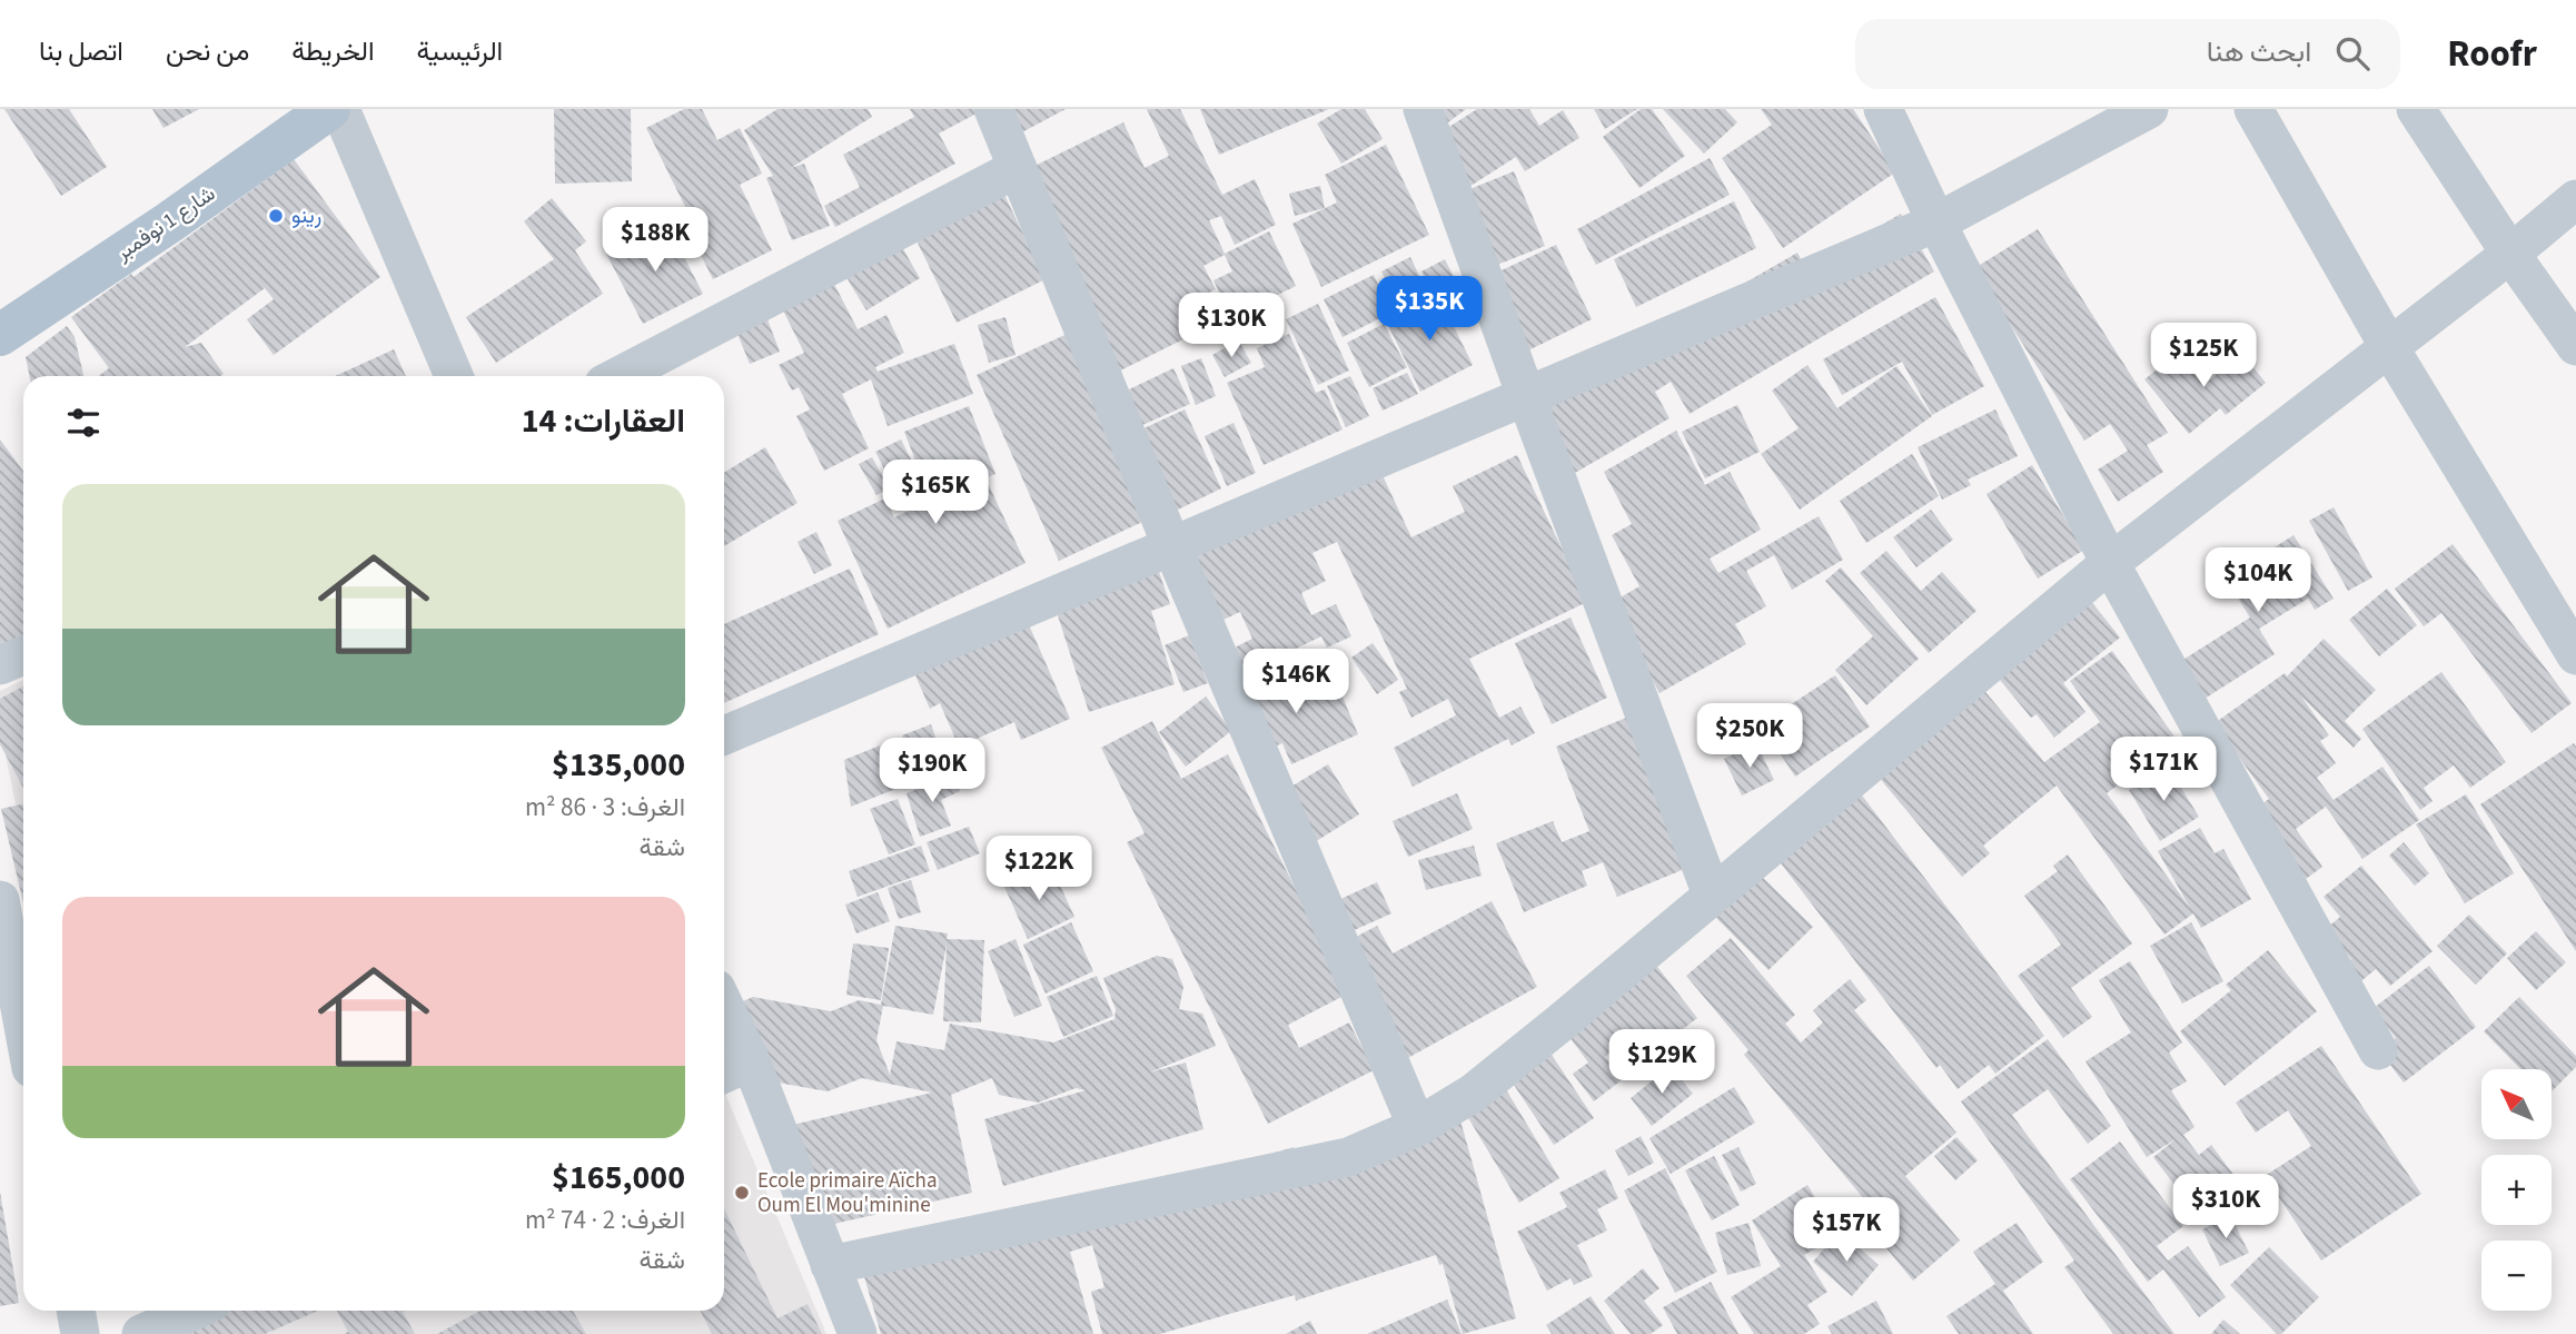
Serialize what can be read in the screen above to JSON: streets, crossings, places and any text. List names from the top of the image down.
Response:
{
  "streets": {
    "main road": ["شارع 1 نوفمبر"]
  },
  "places": ["رينو", "Ecole primaire Aïcha Oum El Mou'minine"],
  "north": "top left",
  "page": {
    "header": "Roofr",
    "search": "ابحث هنا",
    "nav": [
      "الرئيسية",
      "الخريطة",
      "من نحن",
      "اتصل بنا"
    ],
    "price": [
      "$188K",
      "$135K",
      "$130K",
      "$125K",
      "$165K",
      "$104K",
      "$146K",
      "$250K",
      "$171K",
      "$190K",
      "$122K",
      "$129K",
      "$310K",
      "$157K"
    ],
    "heading": "العقارات: 14",
    "list": [
      {
        "name": "$135,000",
        "note": "الغرف: 3 · 86 m² · شقة"
      },
      {
        "name": "$165,000",
        "note": "الغرف: 2 · 74 m² · شقة"
      }
    ],
    "map_buttons": ["+", "−"]
  }
}
